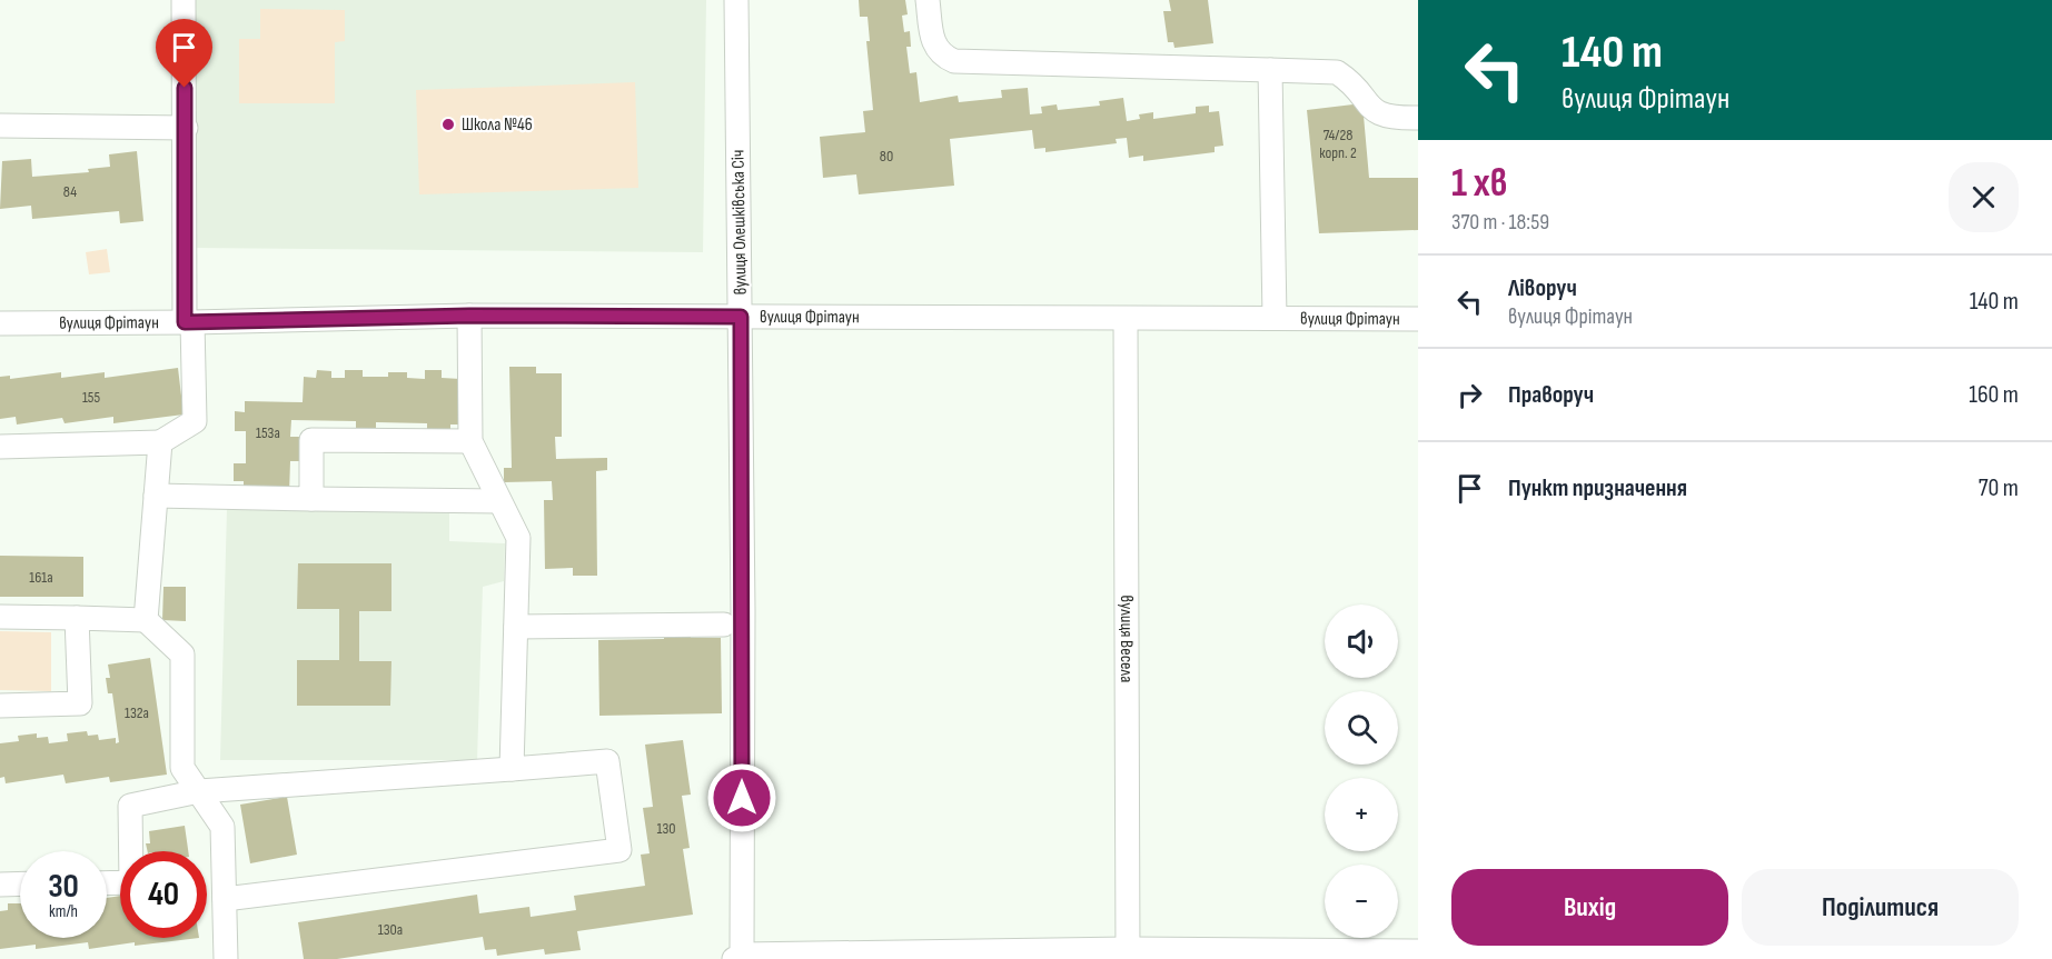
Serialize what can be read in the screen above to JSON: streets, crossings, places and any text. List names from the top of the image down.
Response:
{
  "streets": {
    "street": ["вулиця Олешківська Січ", "вулиця Фрітаун", "вулиця Весела"]
  },
  "crossings": [
    ["вулиця Олешківська Січ", "вулиця Фрітаун"],
    ["вулиця Фрітаун", "вулиця Весела"]
  ],
  "places": ["Школа №46"],
  "house_numbers": [
    "74/28 корп. 2",
    "80",
    "84",
    "155",
    "153а",
    "161а",
    "132а",
    "130",
    "130а"
  ],
  "page": {
    "turn": ["140 m", "вулиця Фрітаун"],
    "heading": ["1 хв", "370 m · 18:59"],
    "list": [
      {
        "name": "Ліворуч",
        "note": "вулиця Фрітаун",
        "value": "140 m"
      },
      {
        "name": "Праворуч",
        "value": "160 m"
      },
      {
        "name": "Пункт призначення",
        "value": "70 m"
      }
    ],
    "map_buttons": ["+", "−"],
    "speed": "30 km/h",
    "limit": "40",
    "buttons": ["Вихід", "Поділитися"]
  }
}
